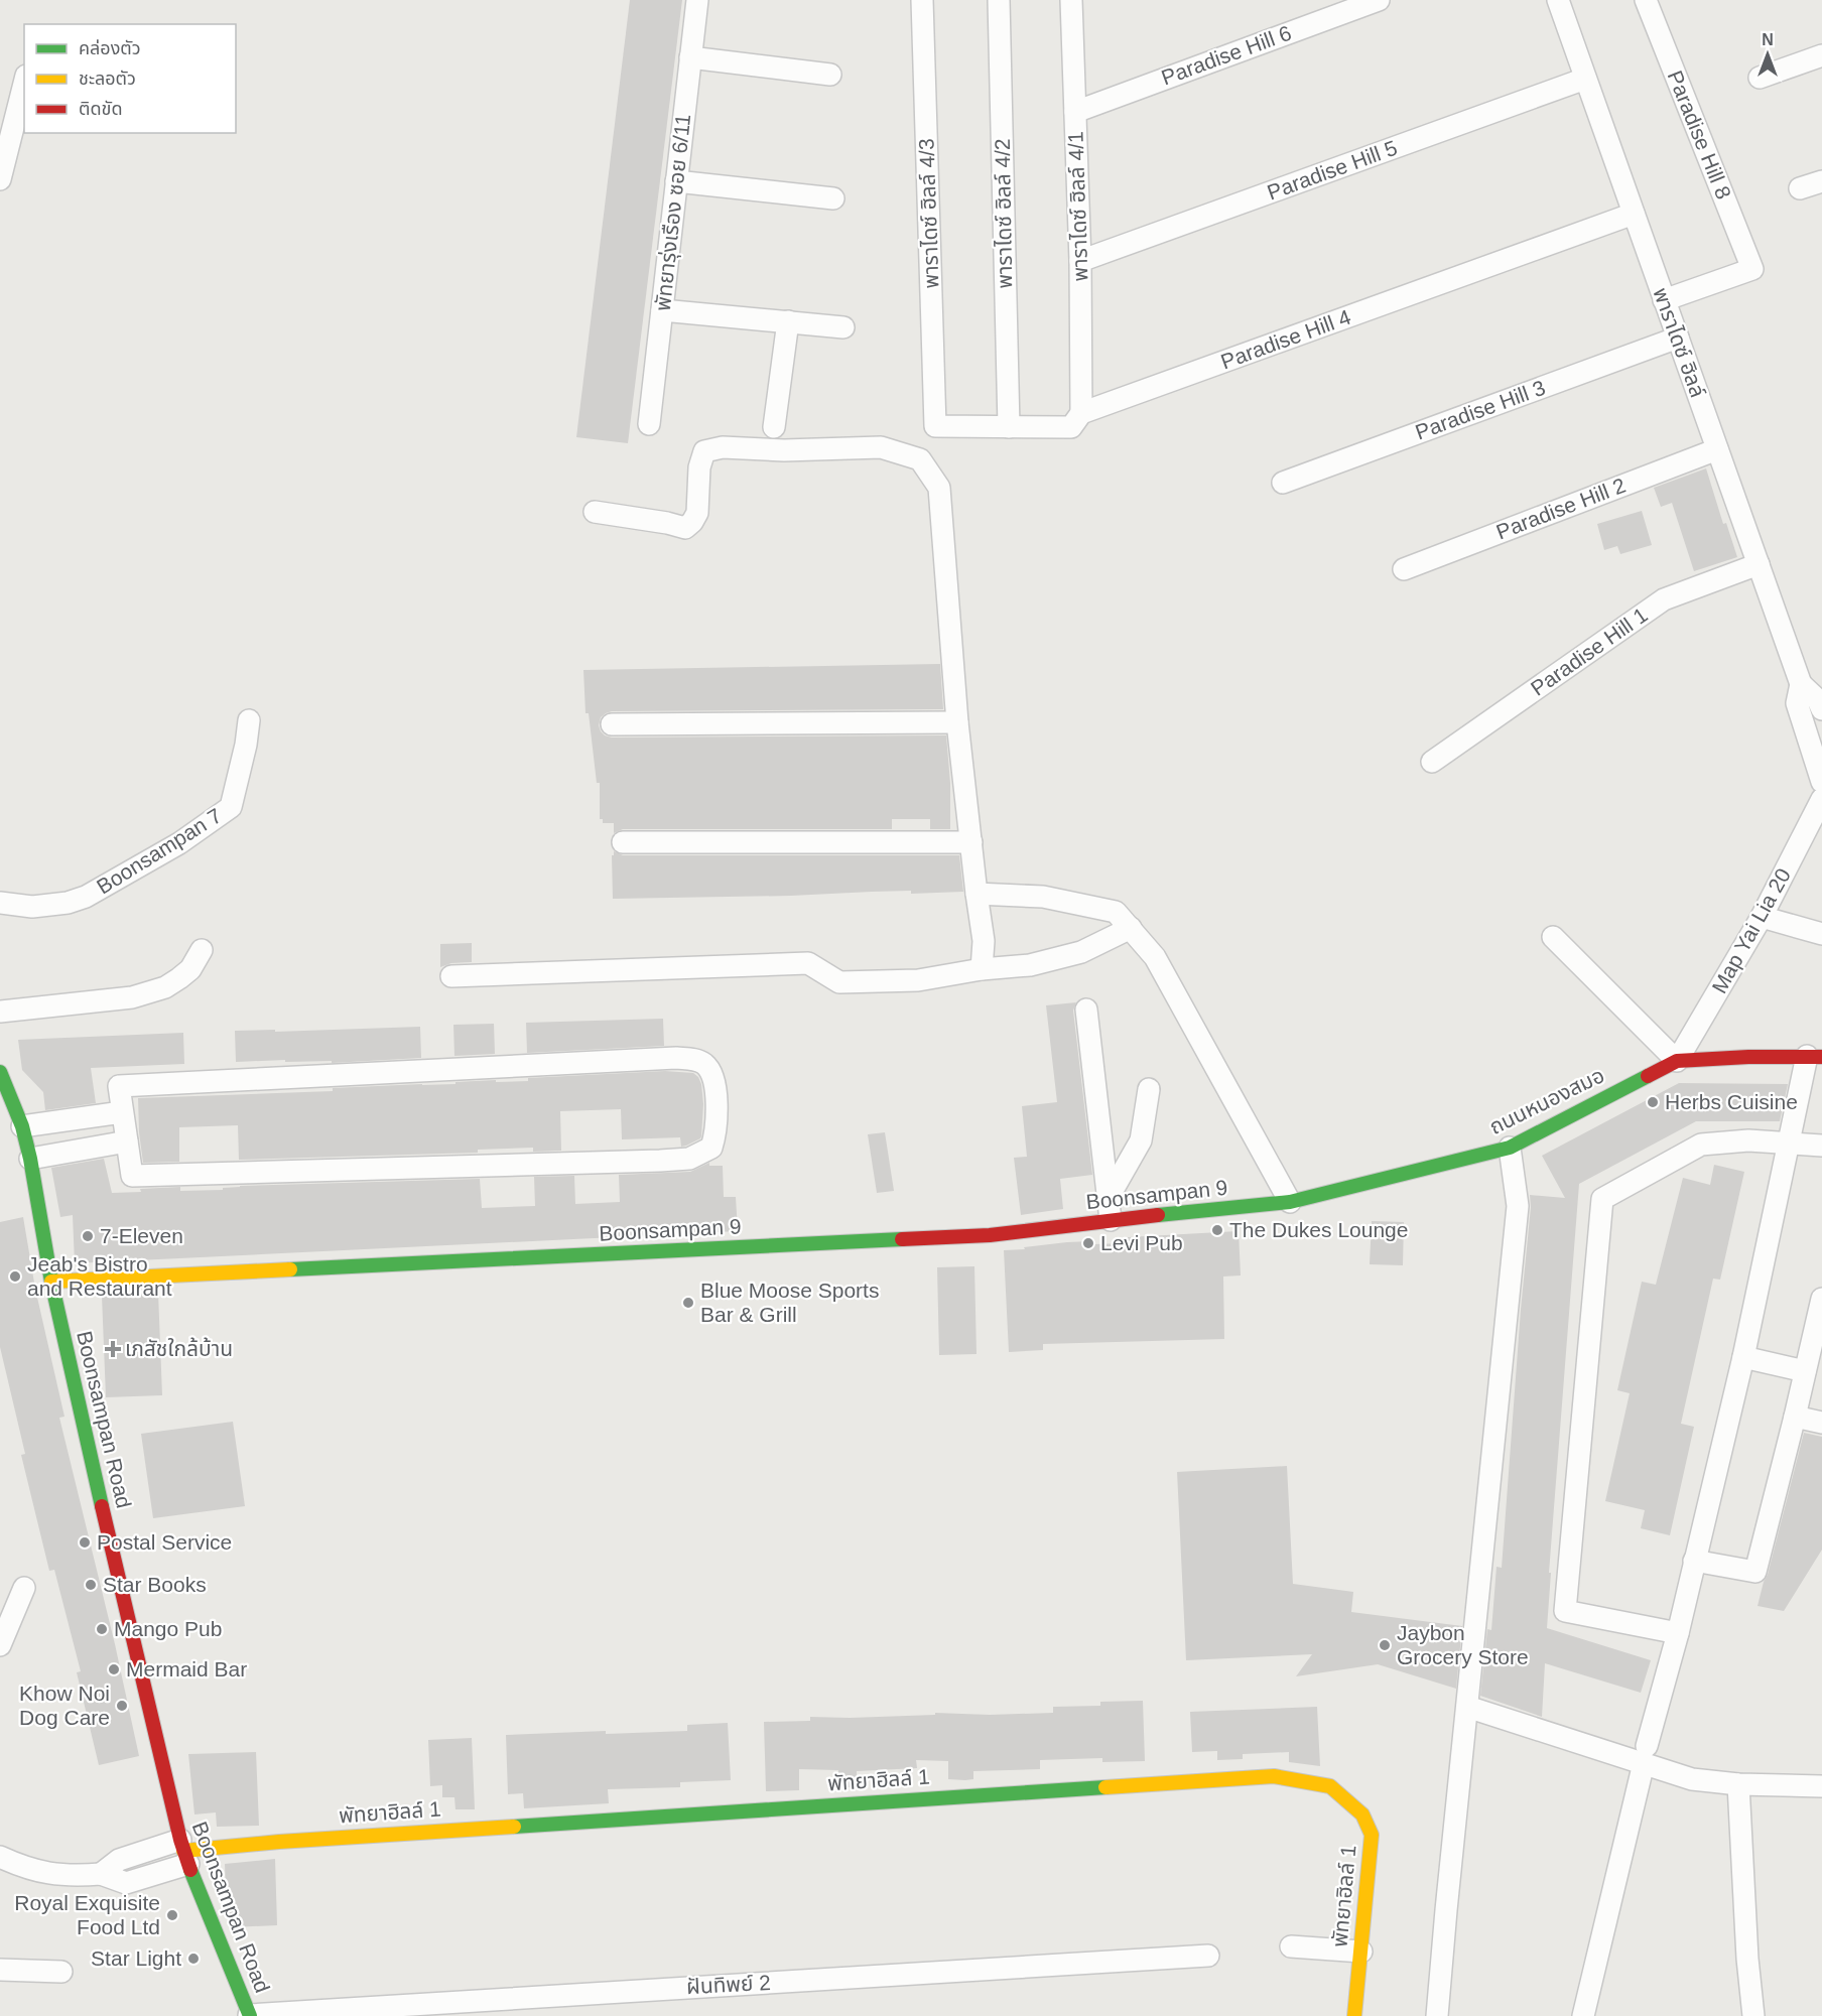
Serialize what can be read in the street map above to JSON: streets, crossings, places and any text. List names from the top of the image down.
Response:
{
  "streets": {
    "street": [
      "Paradise Hill 6",
      "Paradise Hill 5",
      "พาราไดซ์ ฮิลล์ 4/1",
      "พัทยารุ่งเรือง ซอย 6/11",
      "พาราไดซ์ ฮิลล์ 4/3",
      "พาราไดซ์ ฮิลล์ 4/2",
      "Paradise Hill 4",
      "พาราไดซ์ ฮิลล์",
      "Paradise Hill 3",
      "Paradise Hill 2",
      "Paradise Hill 1",
      "Boonsampan 7",
      "Map Yai Lia 20",
      "ถนนหนองสมอ",
      "Boonsampan 9",
      "Boonsampan Road",
      "พัทยาฮิลล์ 1",
      "ฝันทิพย์ 2"
    ]
  },
  "crossings": [
    ["Paradise Hill 6", "พาราไดซ์ ฮิลล์ 4/1"],
    ["Paradise Hill 5", "พาราไดซ์ ฮิลล์ 4/1"],
    ["Paradise Hill 5", "พาราไดซ์ ฮิลล์"],
    ["พาราไดซ์ ฮิลล์ 4/1", "Paradise Hill 4"],
    ["พาราไดซ์ ฮิลล์ 4/3", "Paradise Hill 4"],
    ["พาราไดซ์ ฮิลล์ 4/2", "Paradise Hill 4"],
    ["Paradise Hill 4", "พาราไดซ์ ฮิลล์"],
    ["พาราไดซ์ ฮิลล์", "Paradise Hill 3"],
    ["พาราไดซ์ ฮิลล์", "Paradise Hill 2"],
    ["พาราไดซ์ ฮิลล์", "Paradise Hill 1"],
    ["Map Yai Lia 20", "ถนนหนองสมอ"],
    ["ถนนหนองสมอ", "Boonsampan 9"],
    ["Boonsampan 9", "Boonsampan Road"],
    ["Boonsampan Road", "พัทยาฮิลล์ 1"],
    ["Boonsampan Road", "ฝันทิพย์ 2"]
  ],
  "places": {
    "other": [
      "Herbs Cuisine",
      "The Dukes Lounge",
      "7-Eleven",
      "Levi Pub",
      "Jeab's Bistro and Restaurant",
      "Blue Moose Sports Bar & Grill",
      "Postal Service",
      "Star Books",
      "Mango Pub",
      "Jaybon Grocery Store",
      "Mermaid Bar",
      "Khow Noi Dog Care",
      "Royal Exquisite Food Ltd",
      "Star Light"
    ],
    "health": ["เภสัชใกล้บ้าน"]
  },
  "legend": ["คล่องตัว", "ชะลอตัว", "ติดขัด"],
  "north": "top"
}
